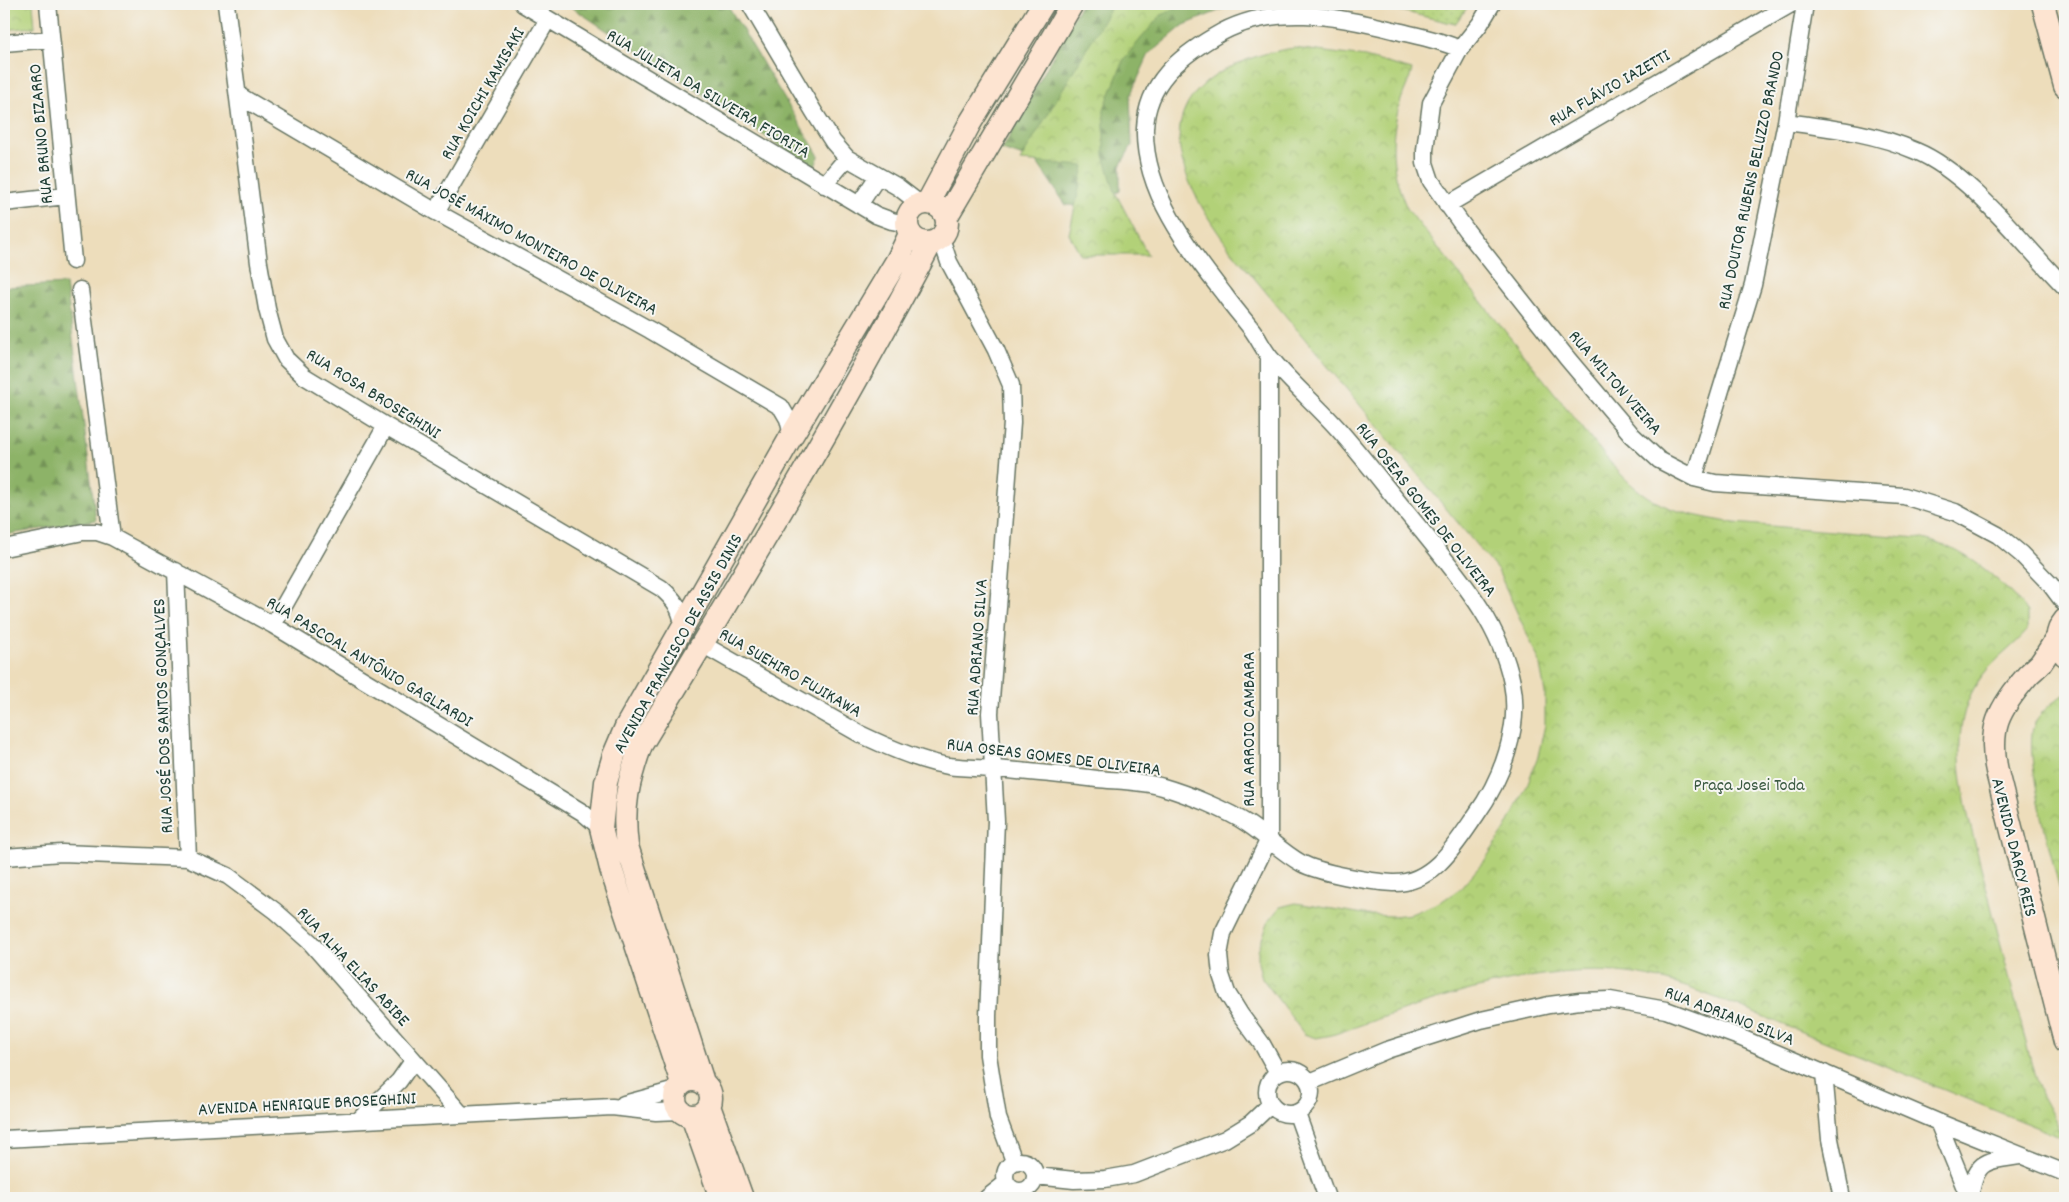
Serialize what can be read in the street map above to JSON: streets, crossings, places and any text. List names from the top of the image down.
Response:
{
  "streets": {
    "main road": ["AVENIDA FRANCISCO DE ASSIS DINIS", "AVENIDA DARCY REIS"],
    "street": [
      "RUA FLÁVIO IAZETTI",
      "RUA KOICHI KAMISAKI",
      "RUA JULIETA DA SILVEIRA FIORITA",
      "RUA BRUNO BIZARRO",
      "RUA DOUTOR RUBENS BELUZZO BRANDO",
      "RUA JOSÉ MÁXIMO MONTEIRO DE OLIVEIRA",
      "RUA MILTON VIEIRA",
      "RUA ROSA BROSEGHINI",
      "RUA OSEAS GOMES DE OLIVEIRA",
      "RUA ADRIANO SILVA",
      "RUA PASCOAL ANTÔNIO GAGLIARDI",
      "RUA SUEHIRO FUJIKAWA",
      "RUA JOSÉ DOS SANTOS GONÇALVES",
      "RUA ARROIO CAMBARA",
      "RUA ALHA ELIAS ABIBE",
      "AVENIDA HENRIQUE BROSEGHINI"
    ]
  },
  "crossings": [
    ["RUA FLÁVIO IAZETTI", "RUA MILTON VIEIRA"],
    ["RUA KOICHI KAMISAKI", "RUA JULIETA DA SILVEIRA FIORITA"],
    ["RUA KOICHI KAMISAKI", "RUA JOSÉ MÁXIMO MONTEIRO DE OLIVEIRA"],
    ["RUA JULIETA DA SILVEIRA FIORITA", "AVENIDA FRANCISCO DE ASSIS DINIS"],
    ["RUA JULIETA DA SILVEIRA FIORITA", "RUA ADRIANO SILVA"],
    ["RUA DOUTOR RUBENS BELUZZO BRANDO", "RUA MILTON VIEIRA"],
    ["RUA JOSÉ MÁXIMO MONTEIRO DE OLIVEIRA", "RUA ROSA BROSEGHINI"],
    ["RUA JOSÉ MÁXIMO MONTEIRO DE OLIVEIRA", "AVENIDA FRANCISCO DE ASSIS DINIS"],
    ["RUA MILTON VIEIRA", "RUA OSEAS GOMES DE OLIVEIRA"],
    ["RUA MILTON VIEIRA", "AVENIDA DARCY REIS"],
    ["RUA ROSA BROSEGHINI", "AVENIDA FRANCISCO DE ASSIS DINIS"],
    ["RUA OSEAS GOMES DE OLIVEIRA", "RUA ADRIANO SILVA"],
    ["RUA OSEAS GOMES DE OLIVEIRA", "RUA SUEHIRO FUJIKAWA"],
    ["RUA OSEAS GOMES DE OLIVEIRA", "RUA ARROIO CAMBARA"],
    ["AVENIDA FRANCISCO DE ASSIS DINIS", "RUA ADRIANO SILVA"],
    ["AVENIDA FRANCISCO DE ASSIS DINIS", "RUA PASCOAL ANTÔNIO GAGLIARDI"],
    ["AVENIDA FRANCISCO DE ASSIS DINIS", "RUA SUEHIRO FUJIKAWA"],
    ["AVENIDA FRANCISCO DE ASSIS DINIS", "AVENIDA HENRIQUE BROSEGHINI"],
    ["RUA ADRIANO SILVA", "RUA ARROIO CAMBARA"],
    ["RUA PASCOAL ANTÔNIO GAGLIARDI", "RUA JOSÉ DOS SANTOS GONÇALVES"],
    ["RUA JOSÉ DOS SANTOS GONÇALVES", "RUA ALHA ELIAS ABIBE"],
    ["RUA ALHA ELIAS ABIBE", "AVENIDA HENRIQUE BROSEGHINI"]
  ],
  "parks": ["Praça Josei Toda"]
}
